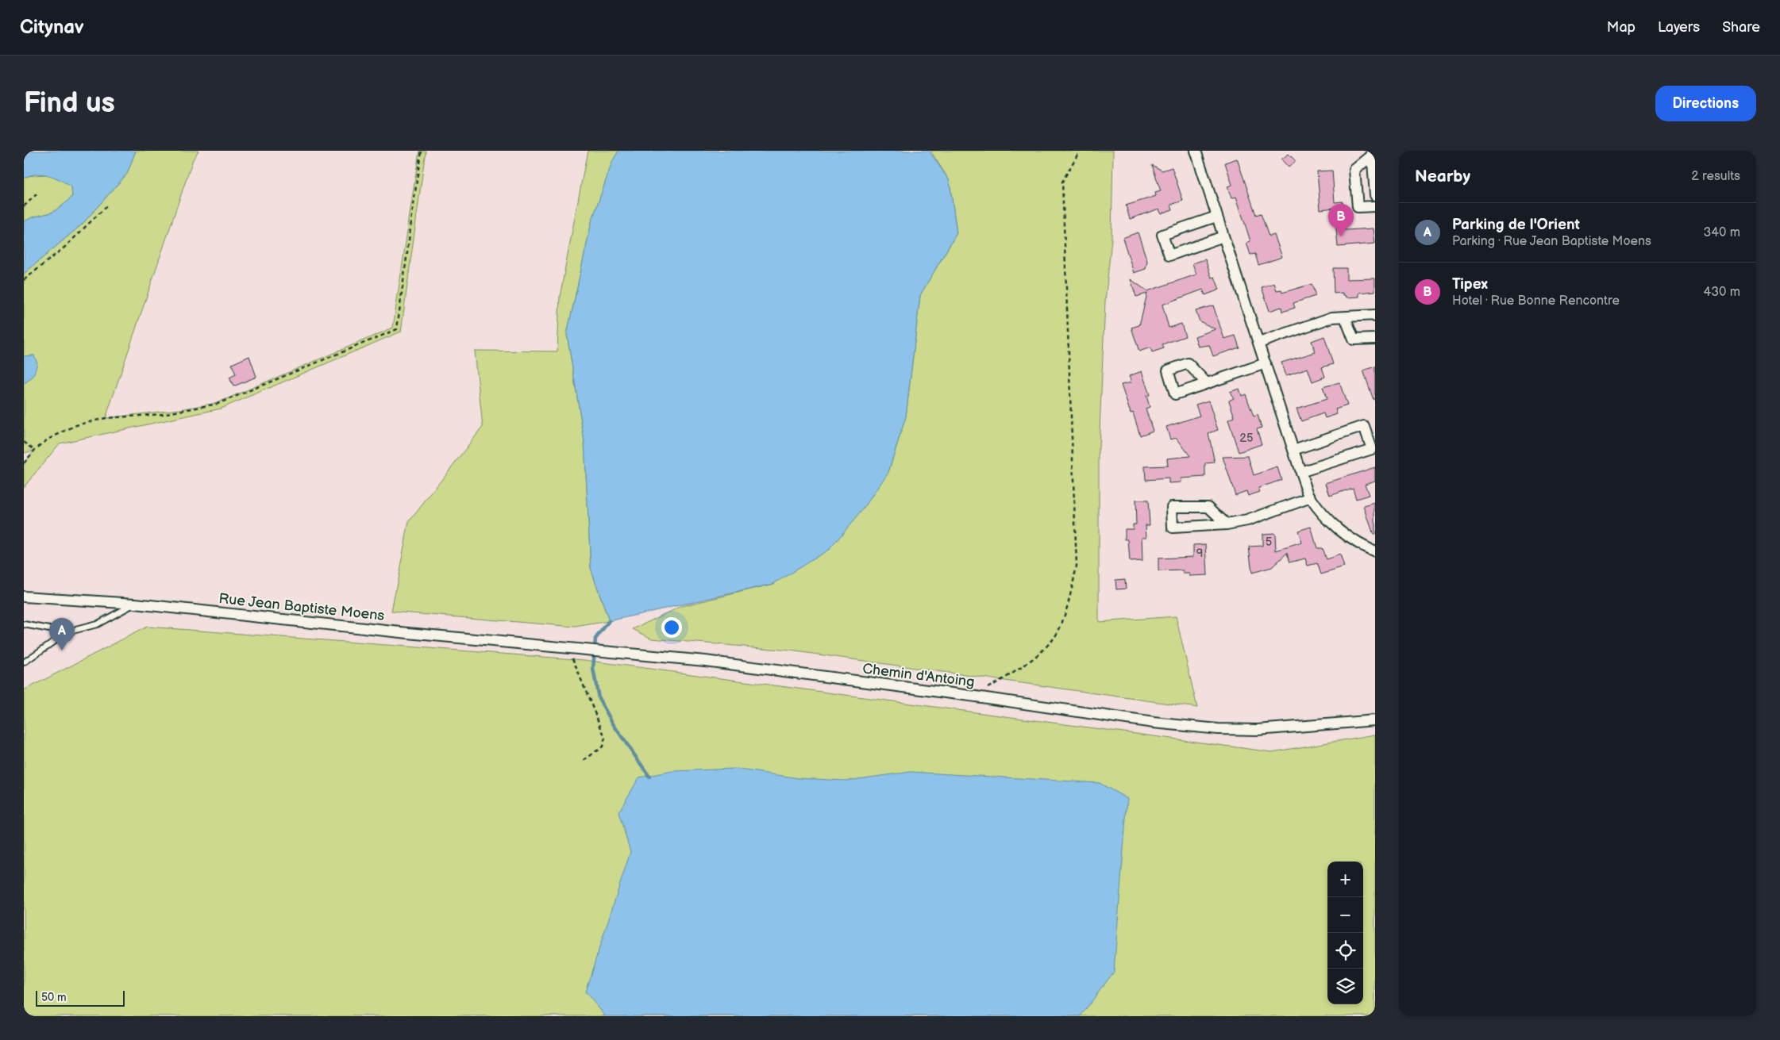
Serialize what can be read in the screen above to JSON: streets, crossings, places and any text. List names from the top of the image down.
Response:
{
  "streets": {
    "street": ["Rue Jean Baptiste Moens", "Chemin d'Antoing"]
  },
  "crossings": [
    ["Rue Jean Baptiste Moens", "Chemin d'Antoing"]
  ],
  "house_numbers": ["25", "5", "9"],
  "scale_bar": "50 m",
  "page": {
    "header": "Citynav",
    "nav": ["Map", "Layers", "Share"],
    "buttons": "Directions",
    "title": "Find us",
    "heading": ["Nearby", "2 results"],
    "list": [
      {
        "mark": "A",
        "name": "Parking de l'Orient",
        "note": "Parking · Rue Jean Baptiste Moens",
        "value": "340 m"
      },
      {
        "mark": "B",
        "name": "Tipex",
        "note": "Hotel · Rue Bonne Rencontre",
        "value": "430 m"
      }
    ],
    "pins": ["B", "A"],
    "map_buttons": ["+", "−"],
    "scale": "50 m"
  }
}
